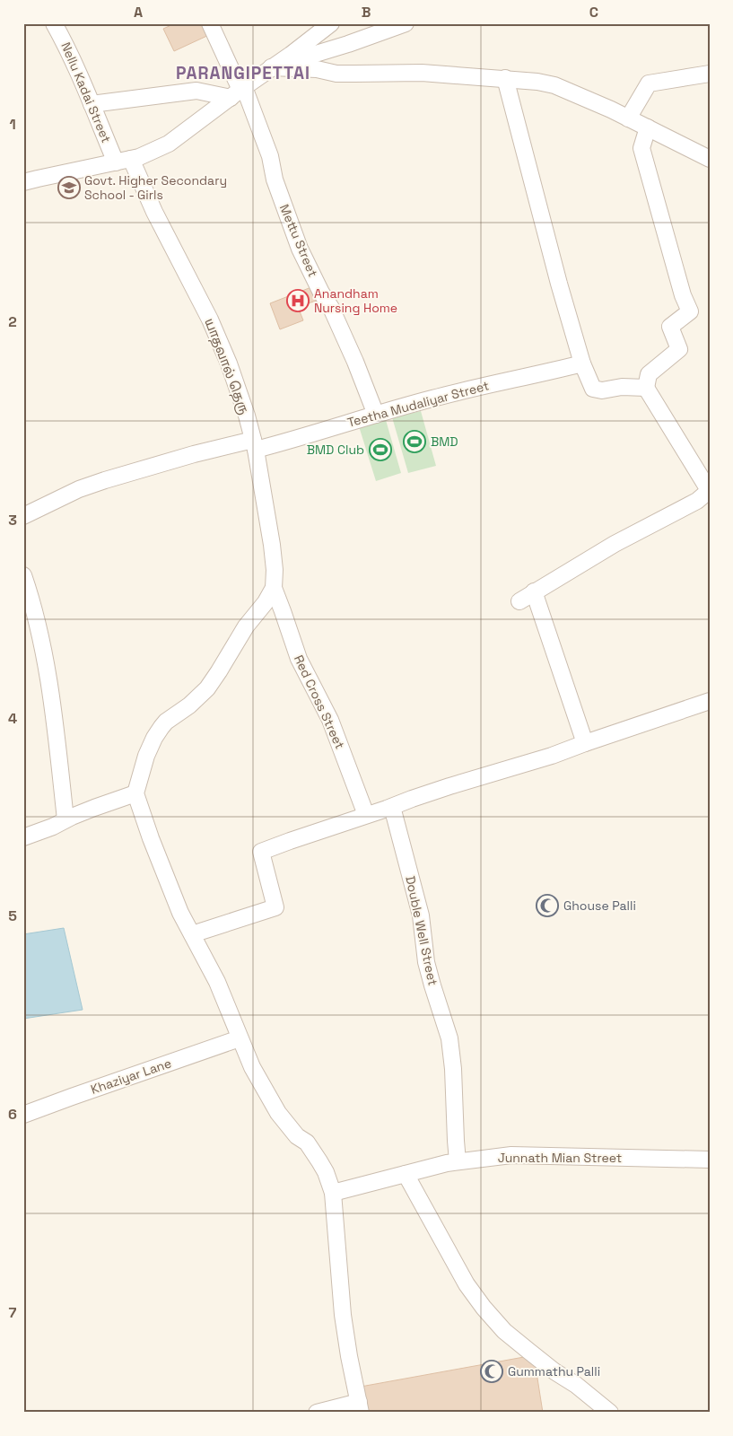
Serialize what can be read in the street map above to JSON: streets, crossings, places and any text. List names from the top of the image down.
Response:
{
  "streets": {
    "street": [
      "Nellu Kadai Street",
      "Mettu Street",
      "யாதவால் தெரு",
      "Teetha Mudaliyar Street",
      "Red Cross Street",
      "Double Well Street",
      "Khaziyar Lane",
      "Junnath Mian Street"
    ]
  },
  "crossings": [
    ["Nellu Kadai Street", "யாதவால் தெரு"],
    ["Mettu Street", "Teetha Mudaliyar Street"],
    ["யாதவால் தெரு", "Teetha Mudaliyar Street"],
    ["யாதவால் தெரு", "Red Cross Street"],
    ["Double Well Street", "Junnath Mian Street"]
  ],
  "districts": ["PARANGIPETTAI"],
  "places": {
    "school or university": ["Govt. Higher Secondary School - Girls"],
    "hospital": ["Anandham Nursing Home"],
    "sports": ["BMD", "BMD Club"],
    "mosque": ["Ghouse Palli", "Gummathu Palli"]
  },
  "grid": {
    "columns": ["A", "B", "C"],
    "rows": [
      "1",
      "2",
      "3",
      "4",
      "5",
      "6",
      "7"
    ]
  }
}
